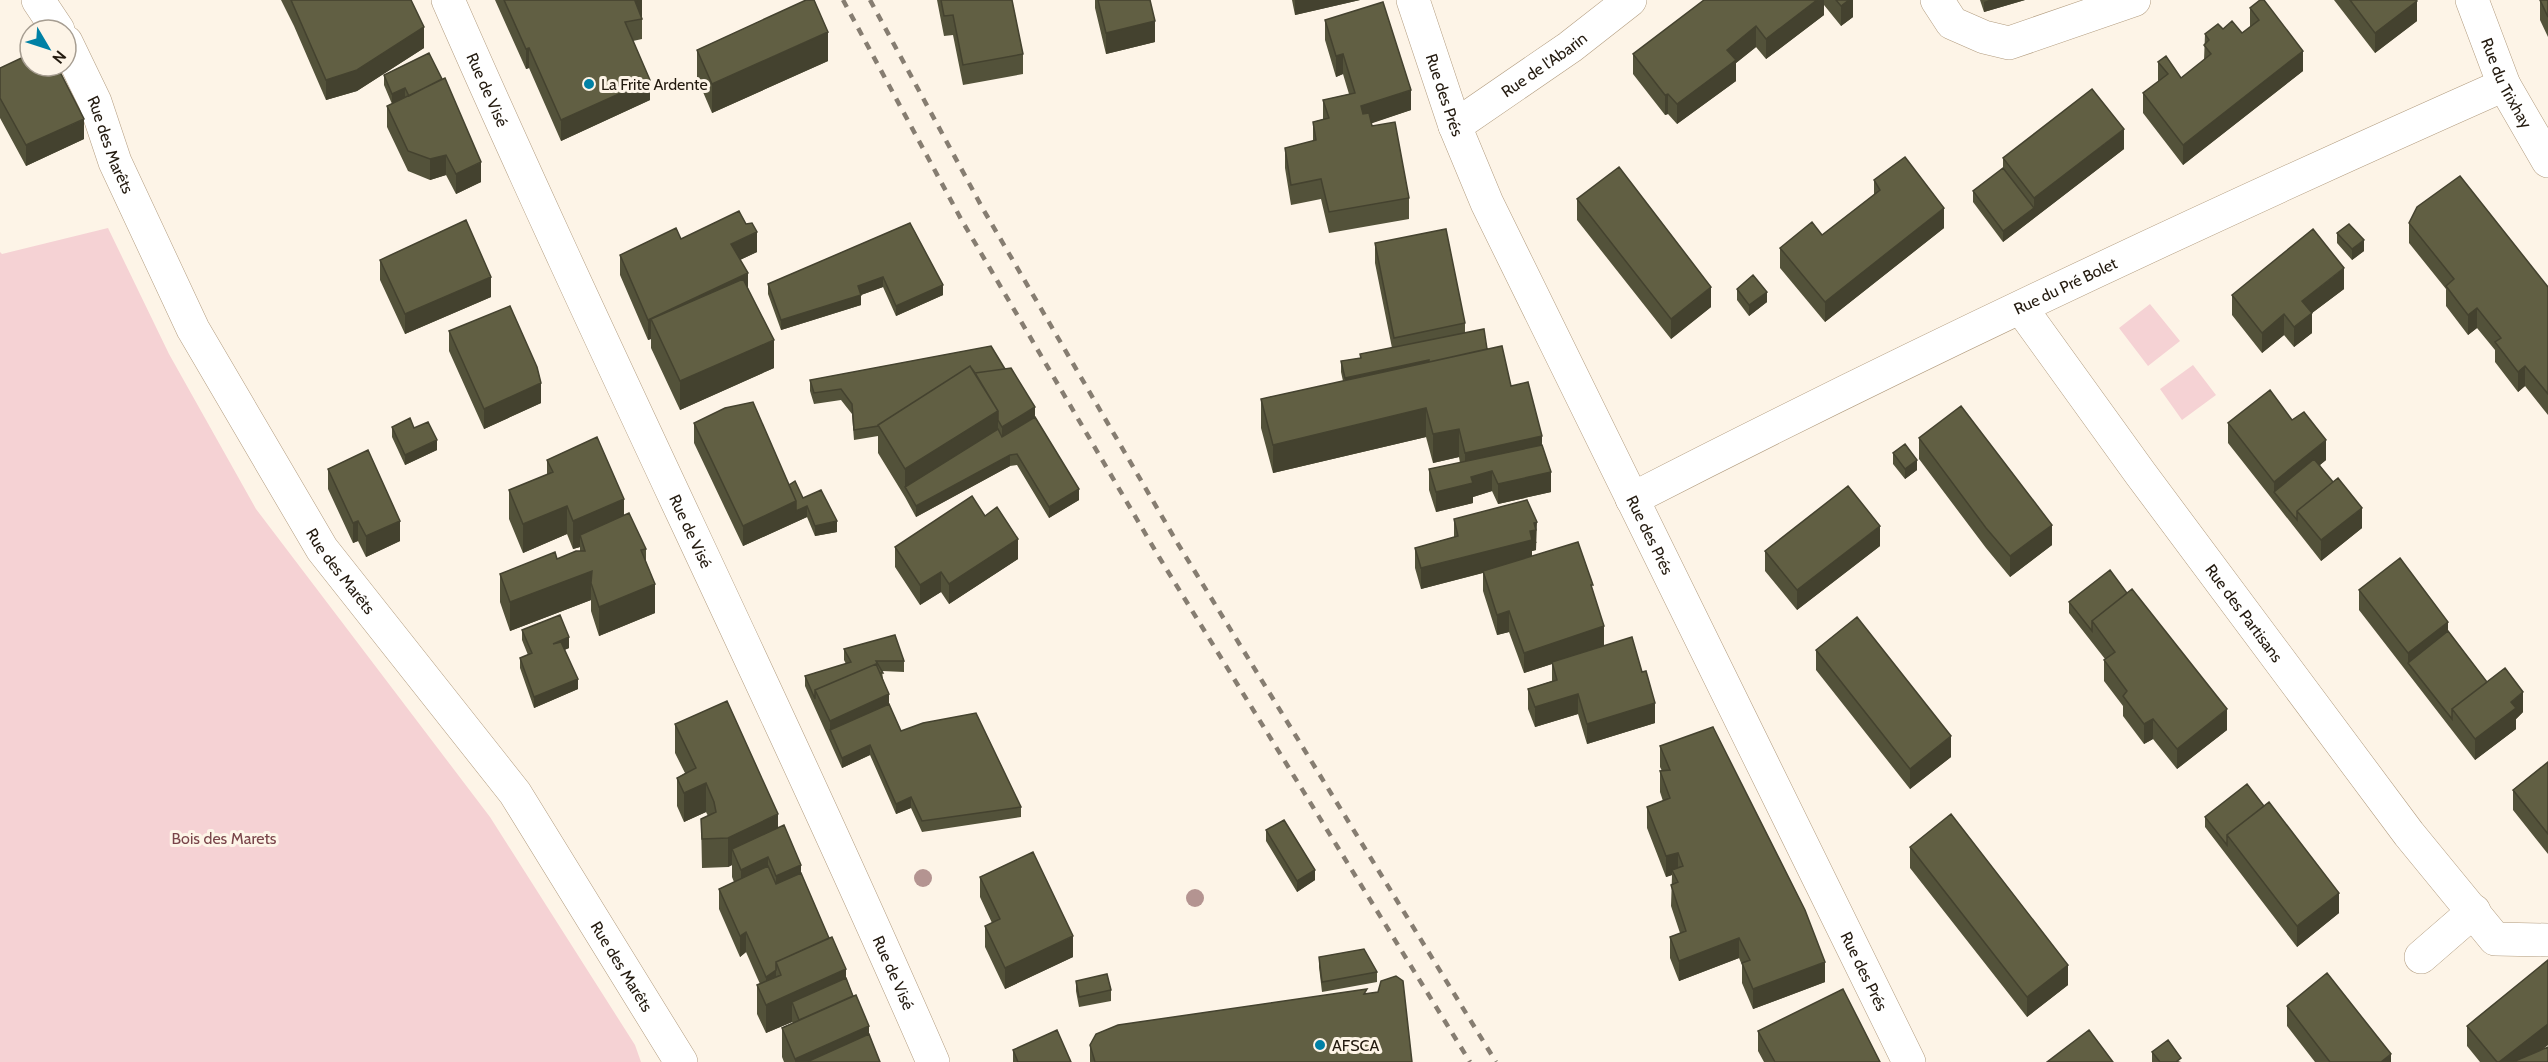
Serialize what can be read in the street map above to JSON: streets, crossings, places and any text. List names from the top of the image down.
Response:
{
  "streets": {
    "street": [
      "Rue de l'Abarin",
      "Rue du Trixhay",
      "Rue de Visé",
      "Rue des Prés",
      "Rue des Marêts",
      "Rue du Pré Bolet",
      "Rue des Partisans"
    ]
  },
  "crossings": [
    ["Rue de l'Abarin", "Rue des Prés"],
    ["Rue du Trixhay", "Rue du Pré Bolet"],
    ["Rue des Prés", "Rue du Pré Bolet"],
    ["Rue du Pré Bolet", "Rue des Partisans"]
  ],
  "parks": ["Bois des Marets"],
  "places": ["La Frite Ardente", "AFSCA"],
  "north": "bottom right"
}
